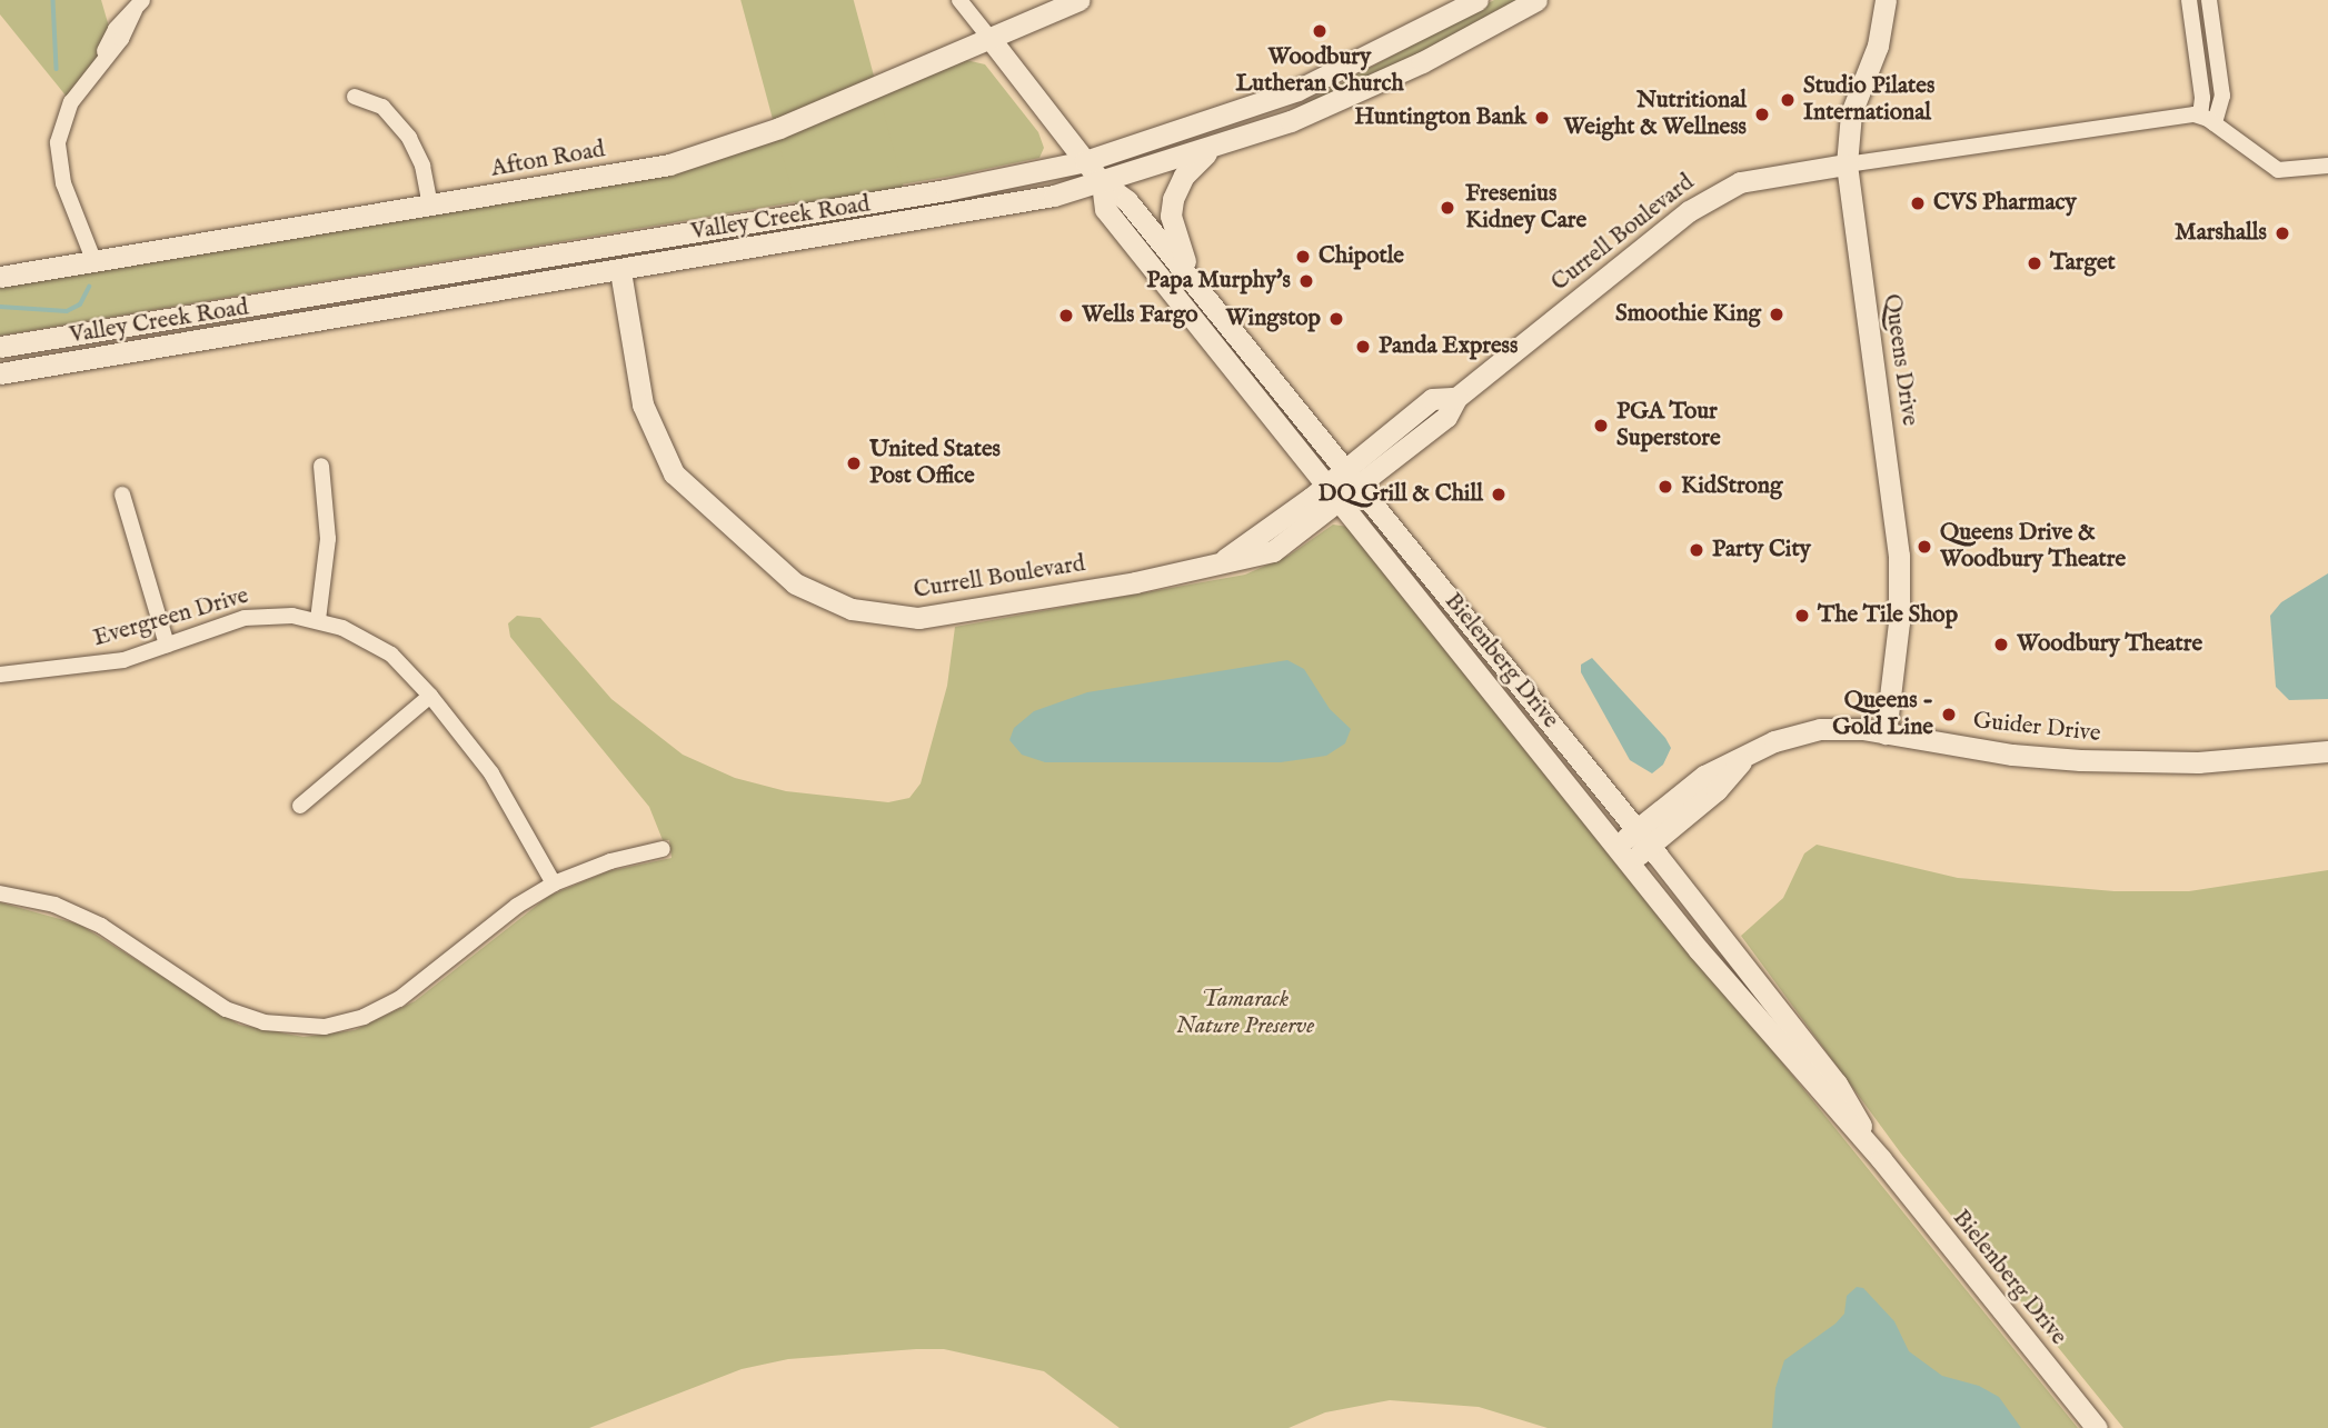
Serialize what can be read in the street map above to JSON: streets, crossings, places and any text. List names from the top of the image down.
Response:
{
  "streets": {
    "street": [
      "Afton Road",
      "Valley Creek Road",
      "Currell Boulevard",
      "Queens Drive",
      "Evergreen Drive",
      "Bielenberg Drive",
      "Guider Drive"
    ]
  },
  "crossings": [
    ["Afton Road", "Bielenberg Drive"],
    ["Valley Creek Road", "Currell Boulevard"],
    ["Valley Creek Road", "Bielenberg Drive"],
    ["Currell Boulevard", "Queens Drive"],
    ["Currell Boulevard", "Bielenberg Drive"],
    ["Queens Drive", "Guider Drive"],
    ["Bielenberg Drive", "Guider Drive"]
  ],
  "parks": ["Tamarack Nature Preserve"],
  "places": [
    "Woodbury Lutheran Church",
    "Studio Pilates International",
    "Nutritional Weight & Wellness",
    "Huntington Bank",
    "CVS Pharmacy",
    "Fresenius Kidney Care",
    "Marshalls",
    "Chipotle",
    "Target",
    "Papa Murphy's",
    "Smoothie King",
    "Wells Fargo",
    "Wingstop",
    "Panda Express",
    "PGA Tour Superstore",
    "United States Post Office",
    "KidStrong",
    "DQ Grill & Chill",
    "Queens Drive & Woodbury Theatre",
    "Party City",
    "The Tile Shop",
    "Woodbury Theatre",
    "Queens - Gold Line"
  ]
}
